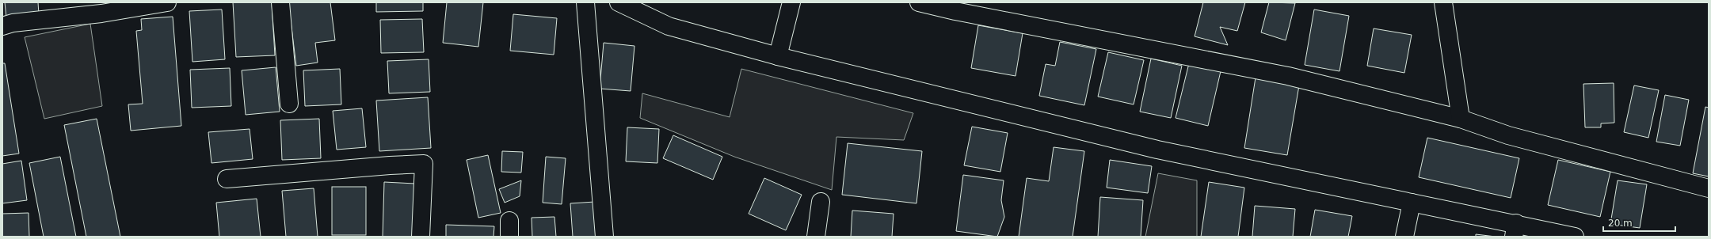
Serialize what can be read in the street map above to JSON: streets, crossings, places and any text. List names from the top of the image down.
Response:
{
  "scale_bar": "20 m"
}
